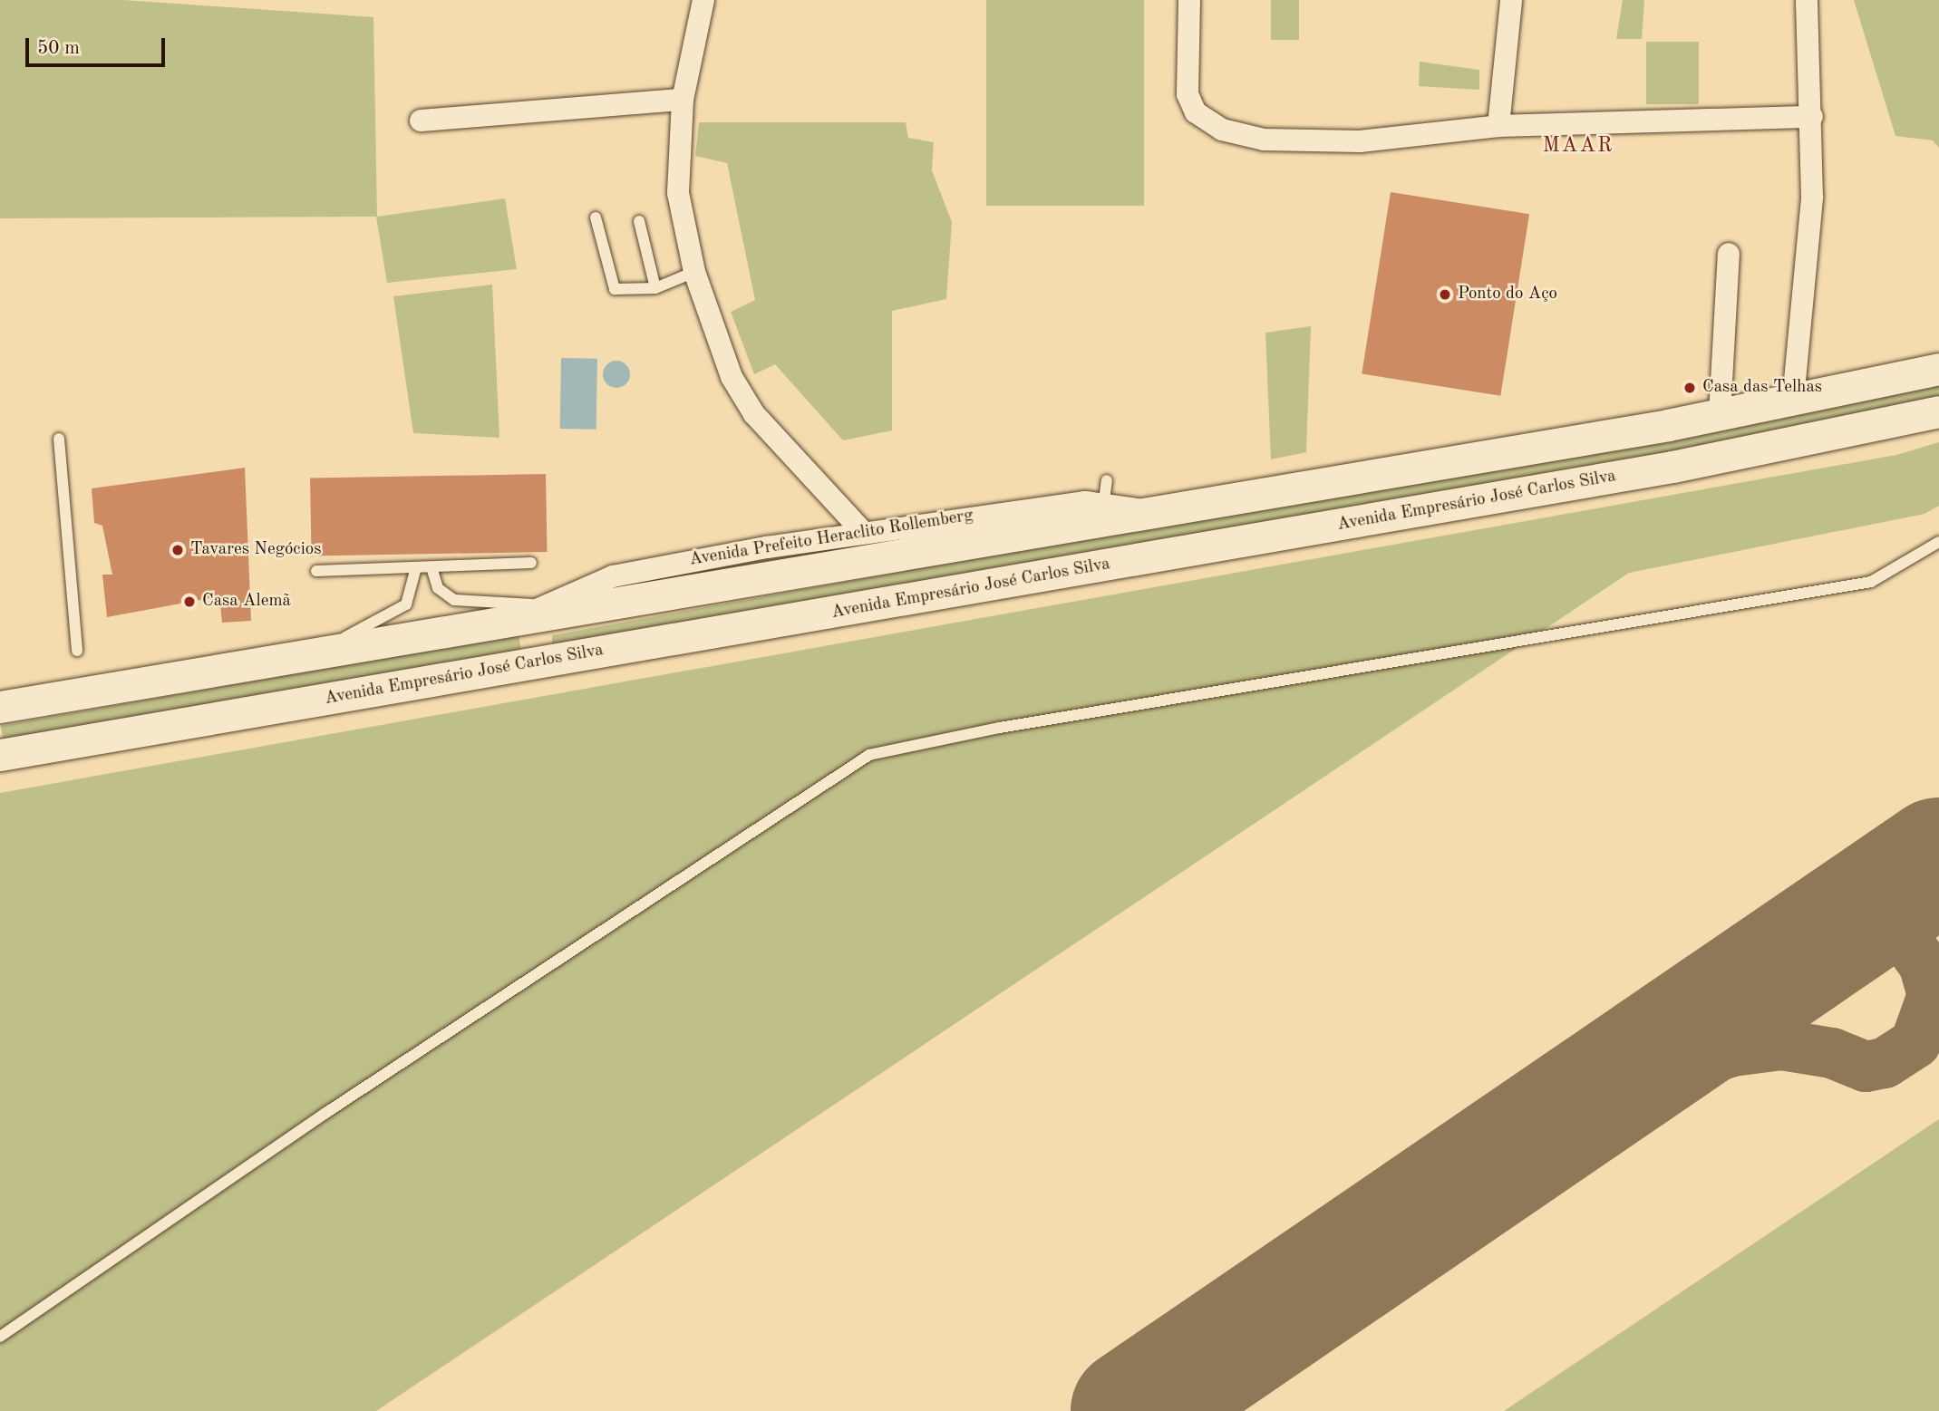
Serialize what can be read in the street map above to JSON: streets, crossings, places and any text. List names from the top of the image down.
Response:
{
  "streets": {
    "main road": ["Avenida Empresário José Carlos Silva"],
    "street": ["Avenida Prefeito Heraclito Rollemberg"]
  },
  "districts": ["MAAR"],
  "places": [
    "Ponto do Aço",
    "Casa das Telhas",
    "Tavares Negócios",
    "Casa Alemã"
  ],
  "scale_bar": "50 m"
}
